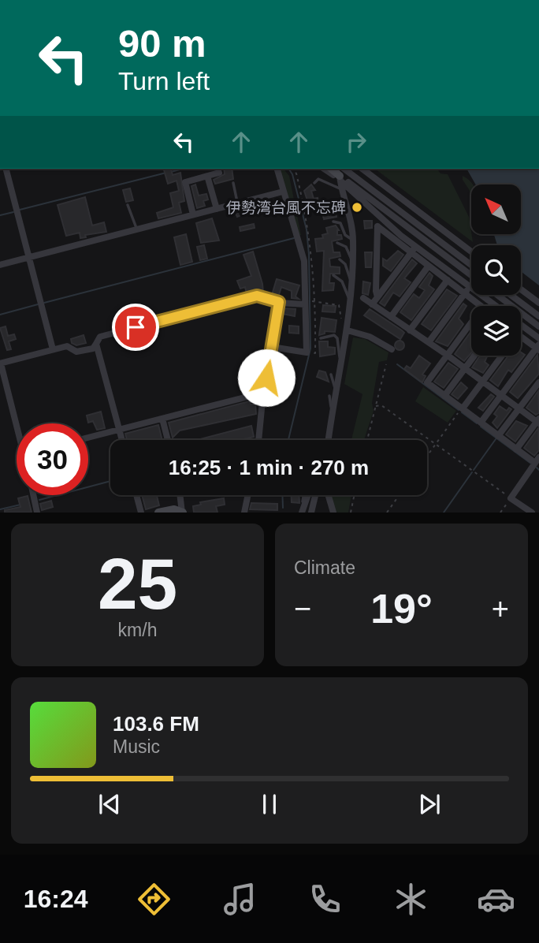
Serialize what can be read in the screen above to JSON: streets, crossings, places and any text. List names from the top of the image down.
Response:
{
  "places": ["伊勢湾台風不忘碑"],
  "north": "top left",
  "page": {
    "turn": ["90 m", "Turn left"],
    "limit": "30",
    "trip": "16:25 · 1 min · 270 m",
    "tile": [
      ["25", "km/h"],
      "Climate"
    ],
    "heat": ["−", "19°", "+"],
    "song": ["103.6 FM", "Music"],
    "tabs": "16:24"
  }
}
